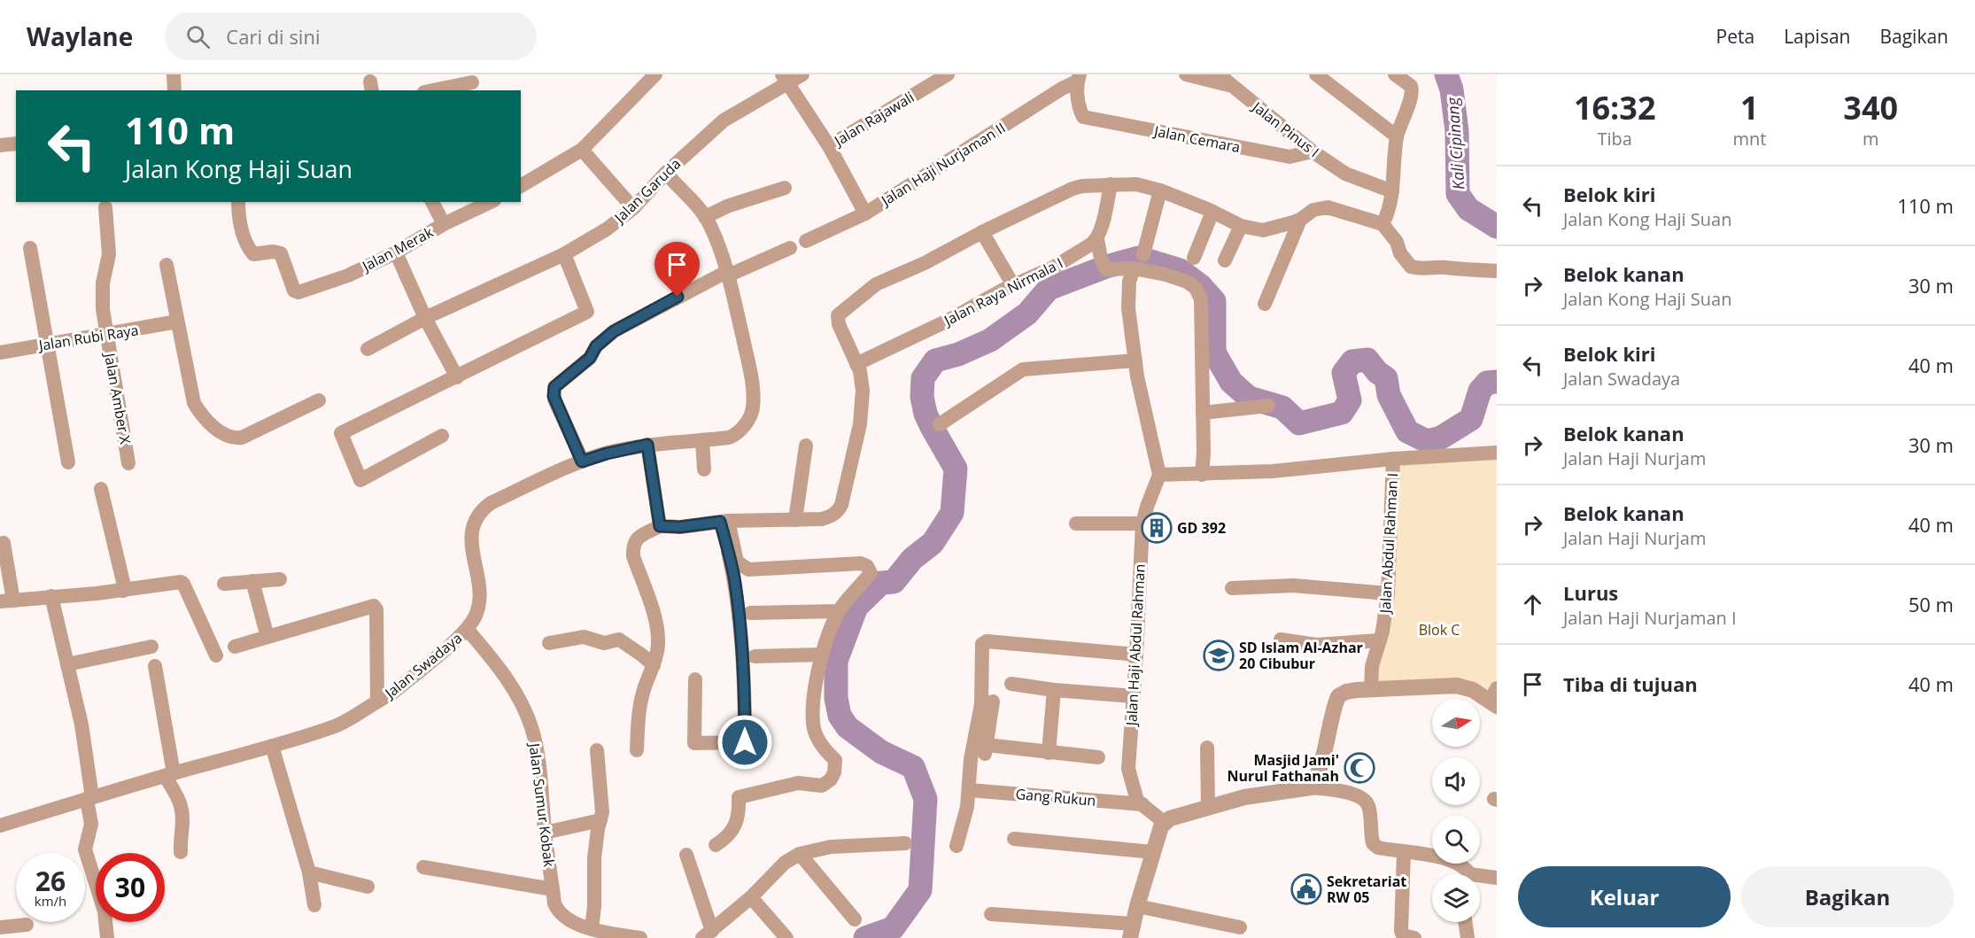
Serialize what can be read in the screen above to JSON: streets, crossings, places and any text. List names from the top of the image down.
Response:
{
  "streets": {
    "street": [
      "Jalan Rajawali",
      "Jalan Pinus I",
      "Jalan Cemara",
      "Jalan Haji Nurjaman II",
      "Jalan Garuda",
      "Jalan Merak",
      "Jalan Raya Nirmala I",
      "Jalan Rubi Raya",
      "Jalan Amber X",
      "Jalan Abdul Rahman I",
      "Jalan Haji Abdul Rahman",
      "Jalan Swadaya",
      "Gang Rukun",
      "Jalan Sumur Kobak"
    ]
  },
  "crossings": [
    ["Jalan Pinus I", "Jalan Cemara"],
    ["Jalan Cemara", "Jalan Haji Nurjaman II"],
    ["Jalan Garuda", "Jalan Swadaya"],
    ["Jalan Rubi Raya", "Jalan Amber X"],
    ["Jalan Haji Abdul Rahman", "Gang Rukun"],
    ["Jalan Swadaya", "Jalan Sumur Kobak"]
  ],
  "water": ["Kali Cipinang"],
  "parks": ["Blok C"],
  "places": {
    "building": ["GD 392"],
    "school or university": ["SD Islam Al-Azhar 20 Cibubur"],
    "mosque": ["Masjid Jami' Nurul Fathanah"],
    "public building": ["Sekretariat RW 05"]
  },
  "north": "right",
  "page": {
    "header": "Waylane",
    "search": "Cari di sini",
    "nav": ["Peta", "Lapisan", "Bagikan"],
    "eta": [
      "16:32",
      "Tiba",
      "1",
      "mnt",
      "340",
      "m"
    ],
    "turn": ["110 m", "Jalan Kong Haji Suan"],
    "list": [
      {
        "name": "Belok kiri",
        "note": "Jalan Kong Haji Suan",
        "value": "110 m"
      },
      {
        "name": "Belok kanan",
        "note": "Jalan Kong Haji Suan",
        "value": "30 m"
      },
      {
        "name": "Belok kiri",
        "note": "Jalan Swadaya",
        "value": "40 m"
      },
      {
        "name": "Belok kanan",
        "note": "Jalan Haji Nurjam",
        "value": "30 m"
      },
      {
        "name": "Belok kanan",
        "note": "Jalan Haji Nurjam",
        "value": "40 m"
      },
      {
        "name": "Lurus",
        "note": "Jalan Haji Nurjaman I",
        "value": "50 m"
      },
      {
        "name": "Tiba di tujuan",
        "value": "40 m"
      }
    ],
    "speed": "26 km/h",
    "limit": "30",
    "buttons": ["Keluar", "Bagikan"]
  }
}
